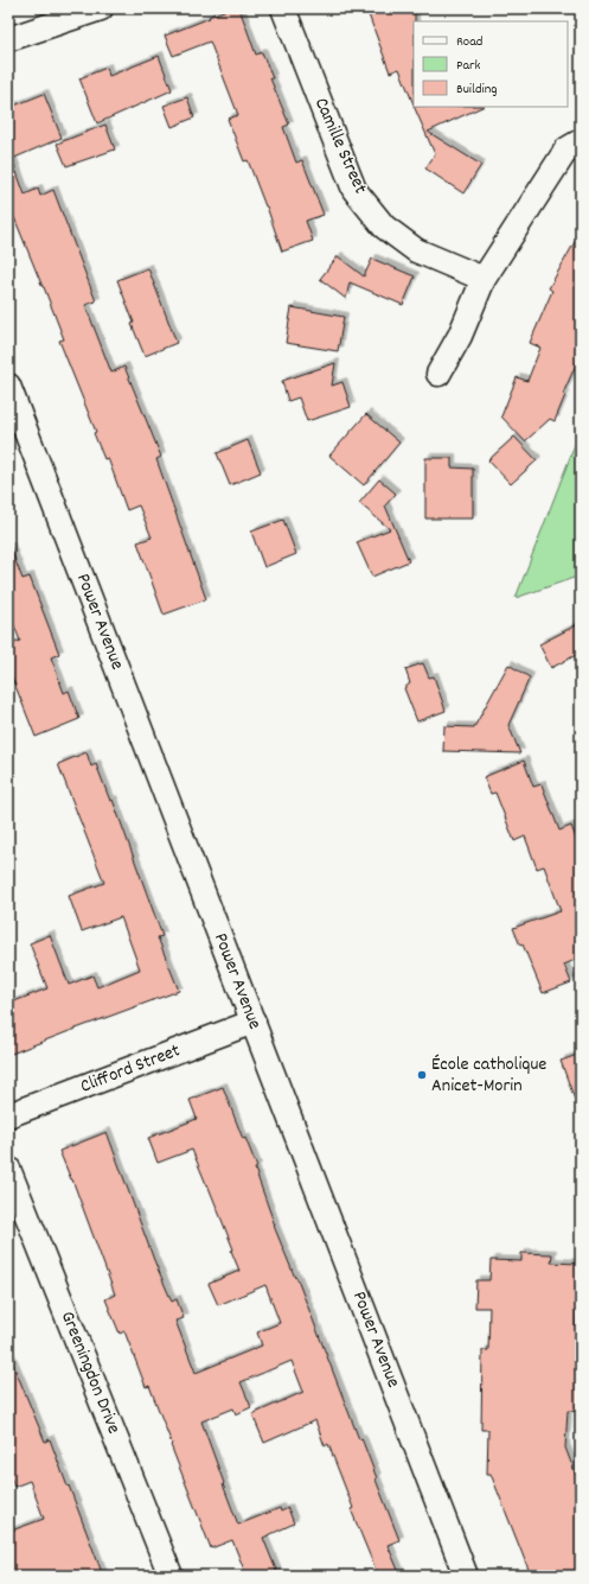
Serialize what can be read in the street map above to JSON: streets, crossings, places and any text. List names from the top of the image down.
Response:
{
  "streets": {
    "street": [
      "Camille Street",
      "Power Avenue",
      "Clifford Street",
      "Greeningdon Drive"
    ]
  },
  "crossings": [
    ["Power Avenue", "Clifford Street"]
  ],
  "places": ["École catholique Anicet-Morin"],
  "legend": ["Road", "Park", "Building"]
}
